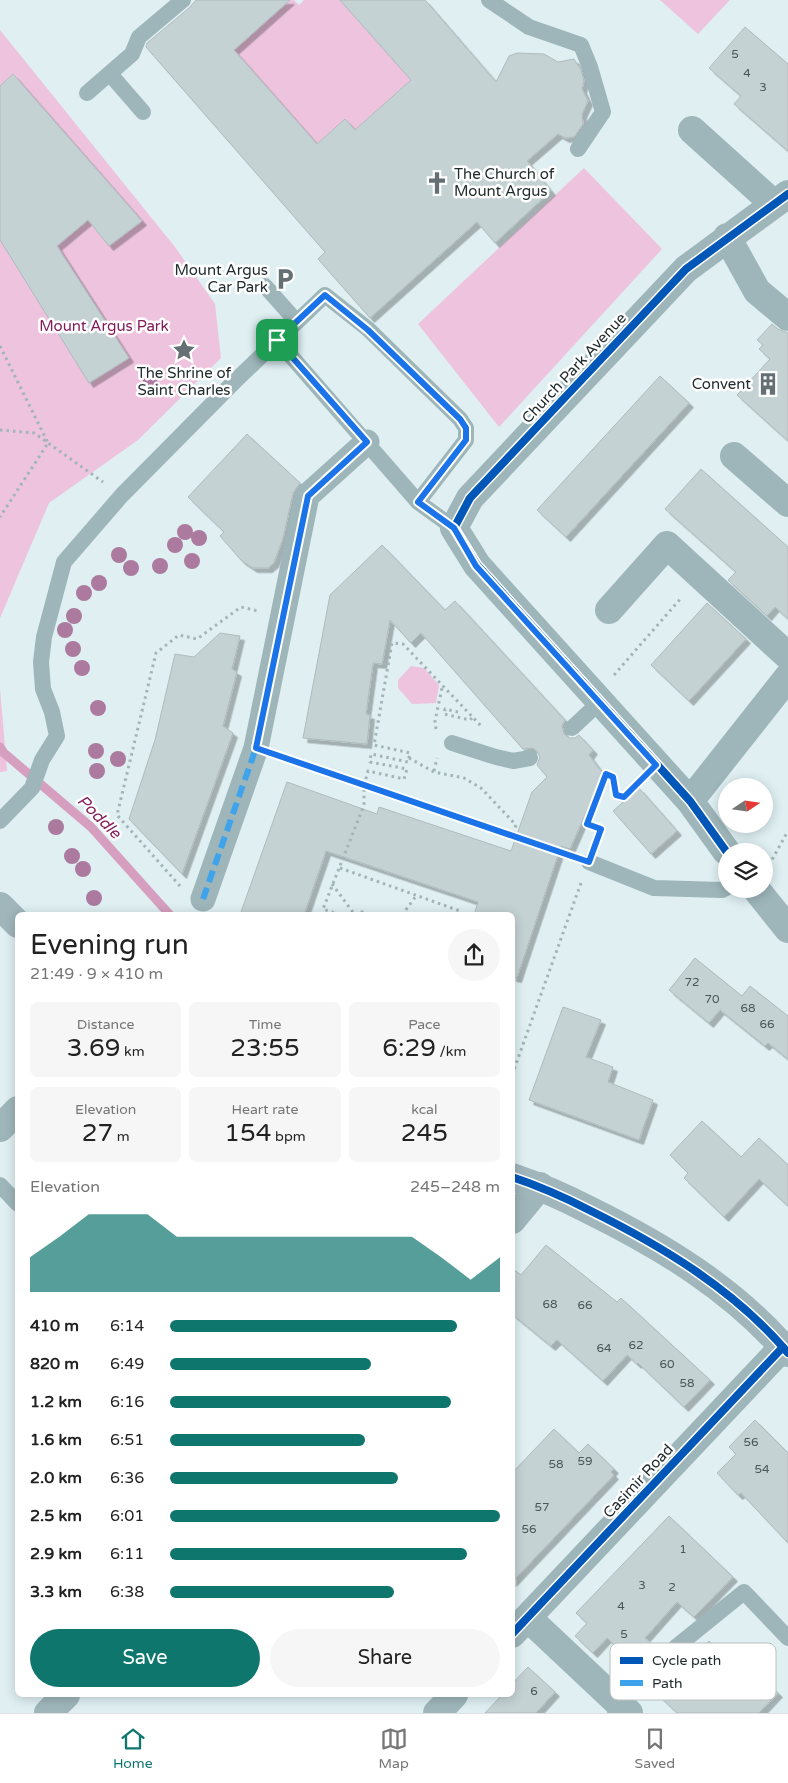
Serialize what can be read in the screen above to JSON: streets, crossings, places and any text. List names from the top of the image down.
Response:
{
  "streets": {
    "street": ["Church Park Avenue", "Casimir Road"]
  },
  "water": ["Poddle"],
  "parks": ["Mount Argus Park"],
  "places": {
    "church": ["The Church of Mount Argus"],
    "parking": ["Mount Argus Car Park"],
    "place": ["The Shrine of Saint Charles"],
    "building": ["Convent"]
  },
  "house_numbers": [
    "5",
    "4",
    "3",
    "72",
    "70",
    "68",
    "66",
    "68",
    "66",
    "62",
    "64",
    "60",
    "58",
    "56",
    "59",
    "58",
    "54",
    "57",
    "56",
    "1",
    "3",
    "2",
    "4",
    "5",
    "6"
  ],
  "legend": ["Cycle path", "Path"],
  "north": "right",
  "page": {
    "heading": ["Evening run", "21:49 · 9 × 410 m"],
    "stats": [
      ["Distance", "3.69 km"],
      ["Time", "23:55"],
      ["Pace", "6:29 /km"],
      ["Elevation", "27 m"],
      ["Heart rate", "154 bpm"],
      ["kcal", "245"]
    ],
    "chart": ["Elevation", "245–248 m"],
    "list": [
      {
        "name": "410 m",
        "note": "6:14"
      },
      {
        "name": "820 m",
        "note": "6:49"
      },
      {
        "name": "1.2 km",
        "note": "6:16"
      },
      {
        "name": "1.6 km",
        "note": "6:51"
      },
      {
        "name": "2.0 km",
        "note": "6:36"
      },
      {
        "name": "2.5 km",
        "note": "6:01"
      },
      {
        "name": "2.9 km",
        "note": "6:11"
      },
      {
        "name": "3.3 km",
        "note": "6:38"
      }
    ],
    "buttons": ["Save", "Share"],
    "tabs": ["Home", "Map", "Saved"]
  }
}
